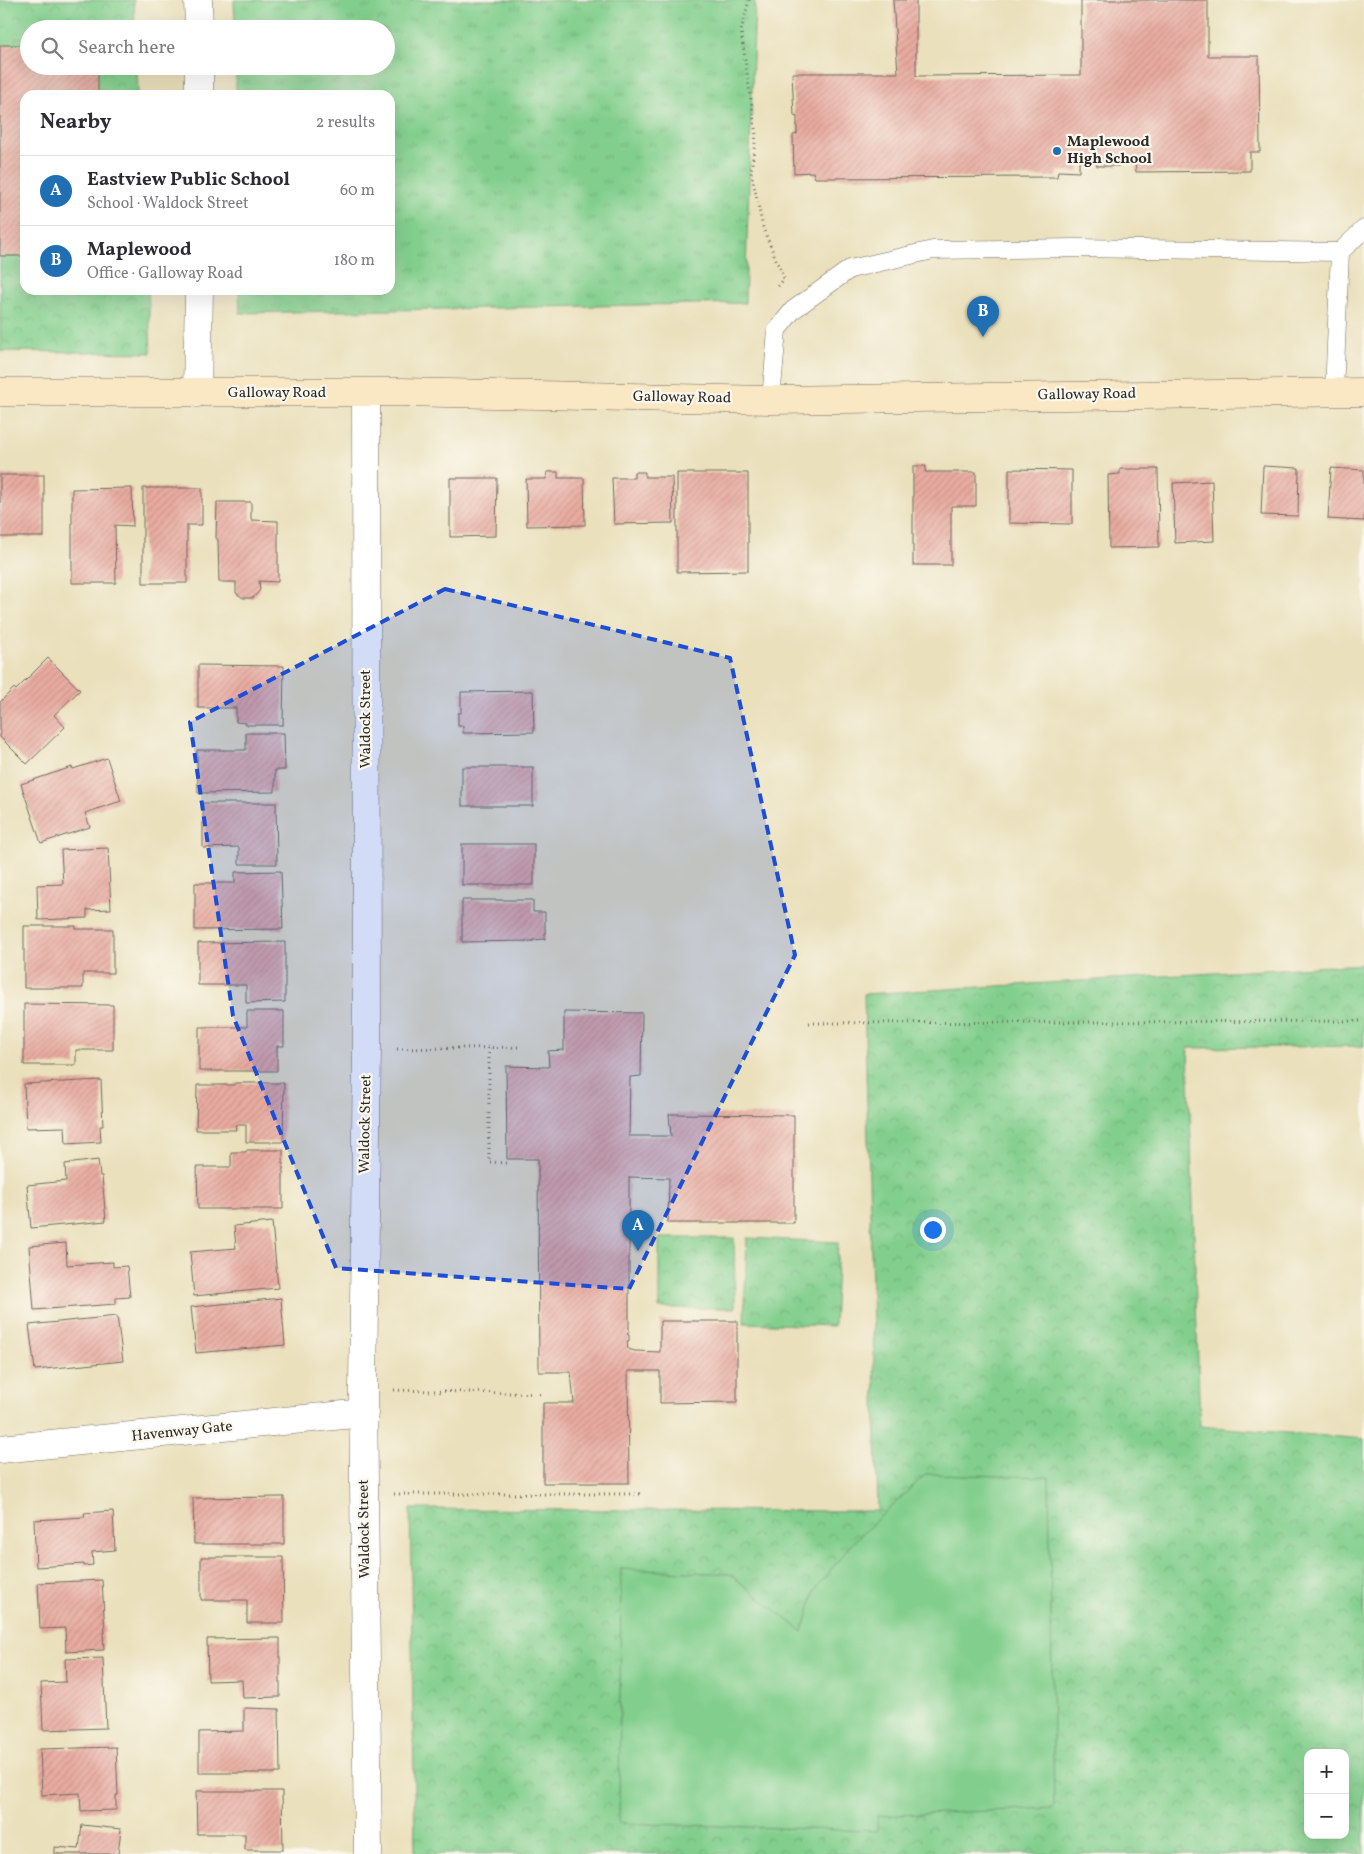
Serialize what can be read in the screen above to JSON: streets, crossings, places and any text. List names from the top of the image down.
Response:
{
  "streets": {
    "street": ["Galloway Road", "Waldock Street", "Havenway Gate"]
  },
  "crossings": [
    ["Galloway Road", "Waldock Street"],
    ["Waldock Street", "Havenway Gate"]
  ],
  "places": ["Maplewood High School"],
  "page": {
    "search": "Search here",
    "heading": ["Nearby", "2 results"],
    "list": [
      {
        "mark": "A",
        "name": "Eastview Public School",
        "note": "School · Waldock Street",
        "value": "60 m"
      },
      {
        "mark": "B",
        "name": "Maplewood",
        "note": "Office · Galloway Road",
        "value": "180 m"
      }
    ],
    "pins": ["B", "A"],
    "map_buttons": ["+", "−"]
  }
}
